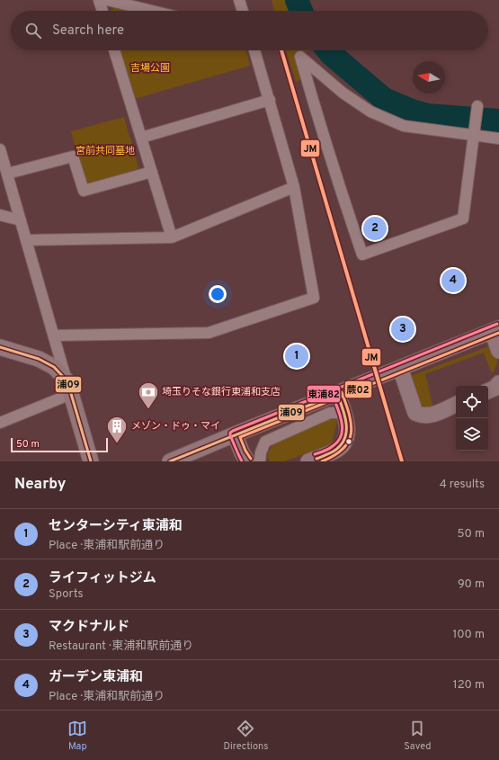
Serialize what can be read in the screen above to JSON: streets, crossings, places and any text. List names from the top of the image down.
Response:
{
  "parks": ["吉場公園", "宮前共同墓地"],
  "places": {
    "bank": ["埼玉りそな銀行東浦和支店"],
    "building": ["メゾン・ドゥ・マイ"]
  },
  "lines": [
    "transit line JM",
    "transit line 東浦82",
    "transit line 蕨02",
    "transit line 浦09"
  ],
  "scale_bar": "50 m",
  "north": "left",
  "page": {
    "search": "Search here",
    "pins": [
      "2",
      "4",
      "3",
      "1"
    ],
    "scale": "50 m",
    "heading": ["Nearby", "4 results"],
    "list": [
      {
        "mark": "1",
        "name": "センターシティ東浦和",
        "note": "Place · 東浦和駅前通り",
        "value": "50 m"
      },
      {
        "mark": "2",
        "name": "ライフィットジム",
        "note": "Sports",
        "value": "90 m"
      },
      {
        "mark": "3",
        "name": "マクドナルド",
        "note": "Restaurant · 東浦和駅前通り",
        "value": "100 m"
      },
      {
        "mark": "4",
        "name": "ガーデン東浦和",
        "note": "Place · 東浦和駅前通り",
        "value": "120 m"
      }
    ],
    "nav": ["Map", "Directions", "Saved"]
  }
}
